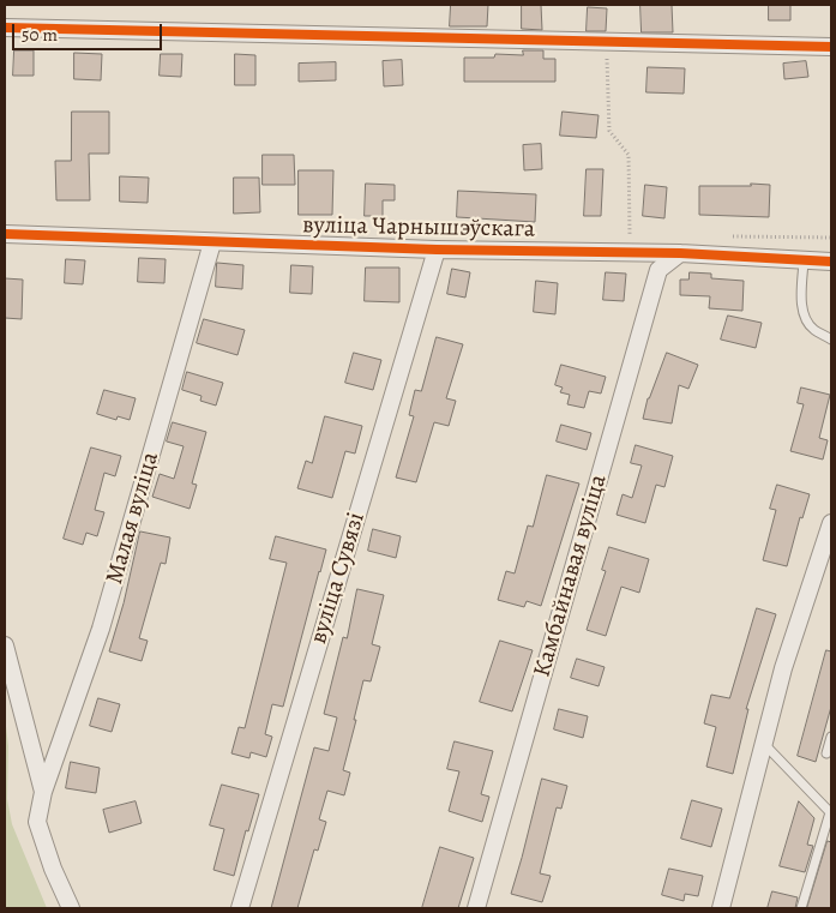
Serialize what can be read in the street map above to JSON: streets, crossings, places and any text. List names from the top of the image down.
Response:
{
  "streets": {
    "street": [
      "вуліца Чарнышэўскага",
      "Малая вуліца",
      "Камбайнавая вуліца",
      "вуліца Сувязі"
    ]
  },
  "crossings": [
    ["вуліца Чарнышэўскага", "Малая вуліца"],
    ["вуліца Чарнышэўскага", "Камбайнавая вуліца"],
    ["вуліца Чарнышэўскага", "вуліца Сувязі"]
  ],
  "scale_bar": "50 m"
}
